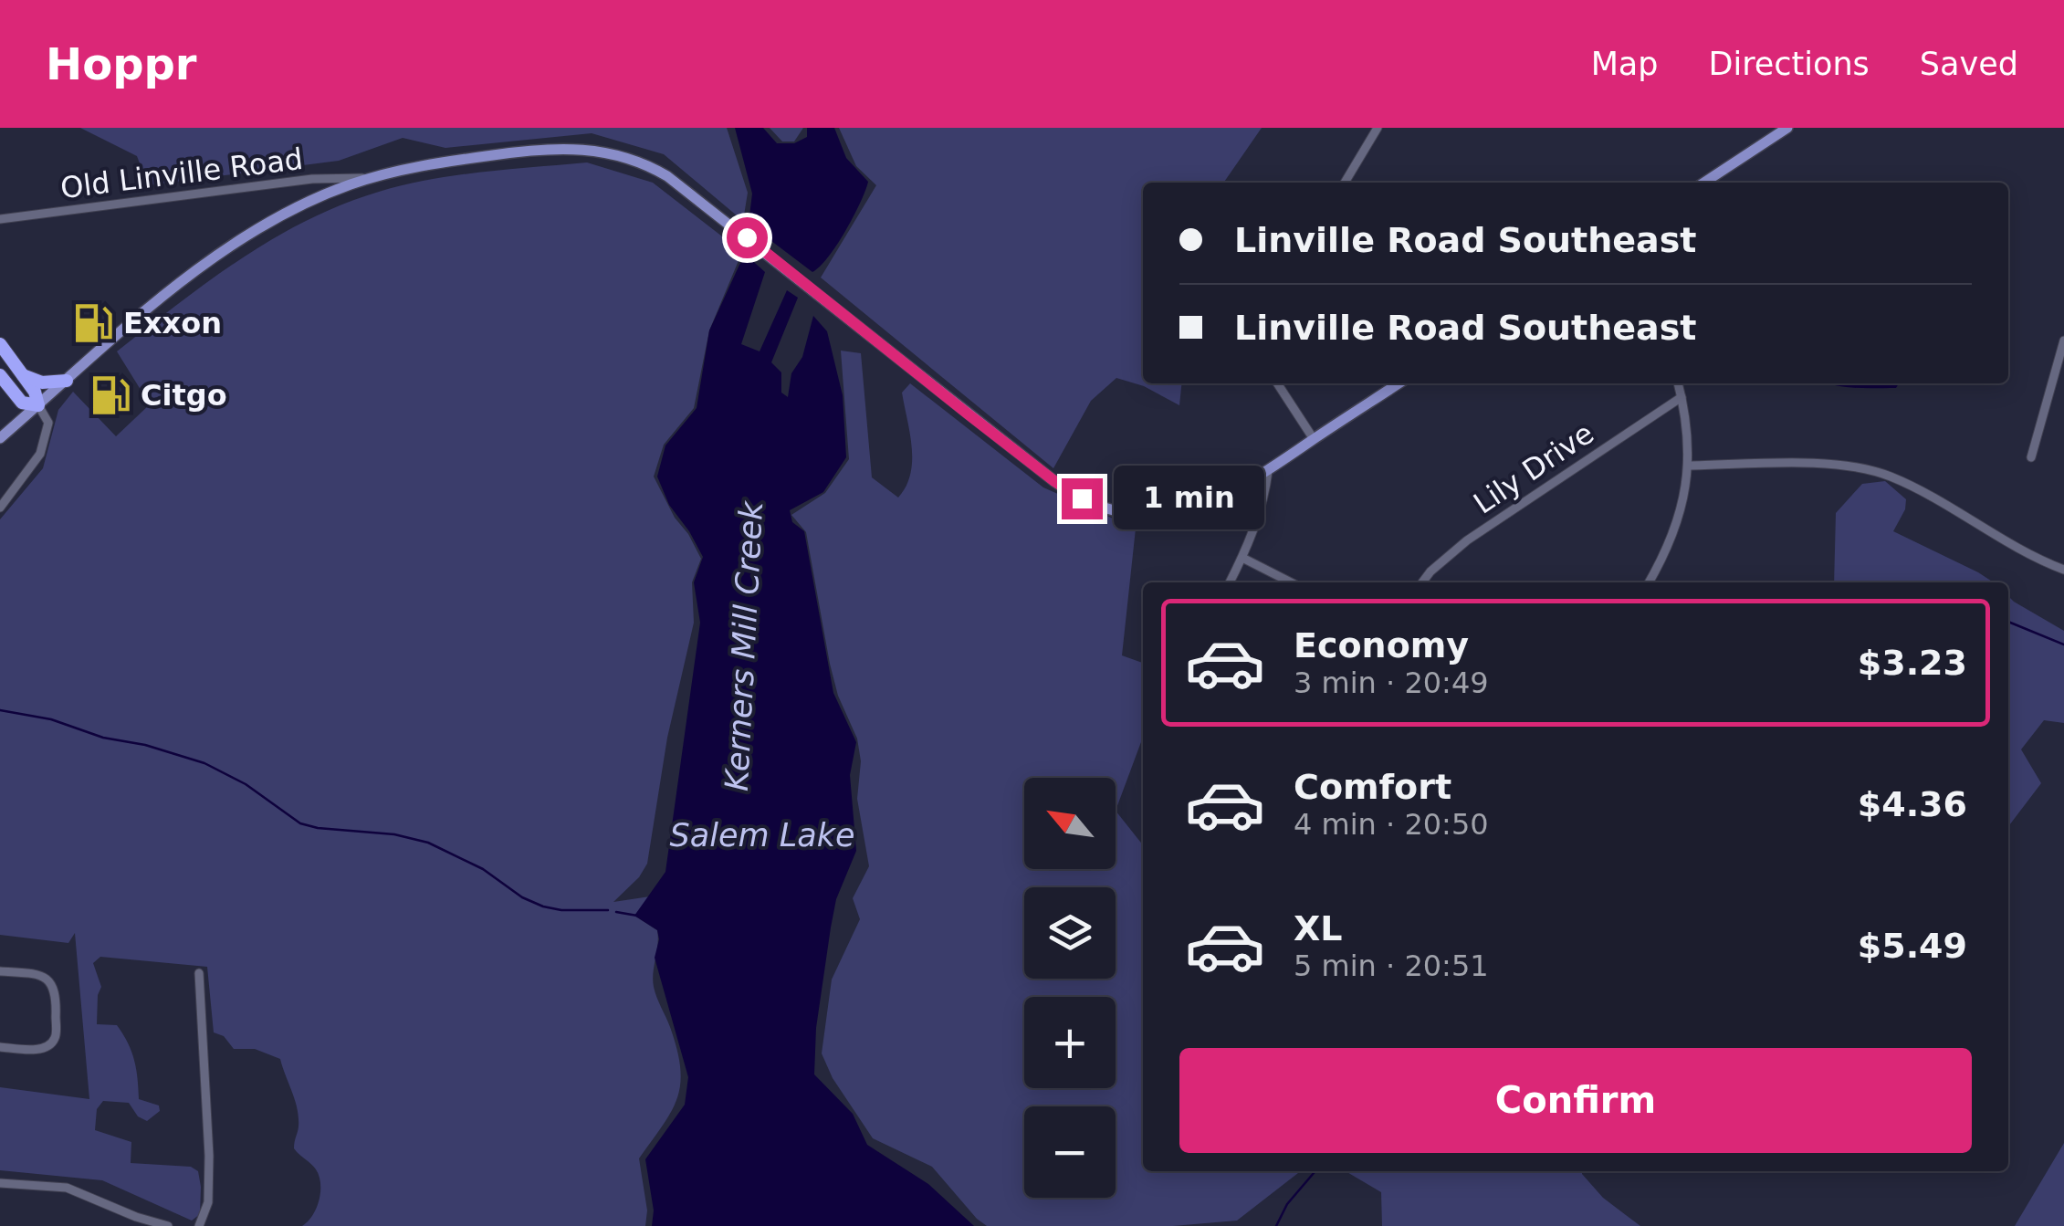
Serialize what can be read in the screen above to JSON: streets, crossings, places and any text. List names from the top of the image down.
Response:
{
  "streets": {
    "street": ["Old Linville Road", "Lily Drive"]
  },
  "water": ["Kerners Mill Creek", "Salem Lake"],
  "places": {
    "fuel station": ["Exxon", "Citgo"]
  },
  "north": "top left",
  "page": {
    "header": "Hoppr",
    "nav": ["Map", "Directions", "Saved"],
    "banner": ["Linville Road Southeast", "Linville Road Southeast"],
    "bubble": "1 min",
    "list": [
      {
        "name": "Economy",
        "note": "3 min · 20:49",
        "value": "$3.23"
      },
      {
        "name": "Comfort",
        "note": "4 min · 20:50",
        "value": "$4.36"
      },
      {
        "name": "XL",
        "note": "5 min · 20:51",
        "value": "$5.49"
      }
    ],
    "map_buttons": ["+", "−"],
    "buttons": "Confirm"
  }
}
